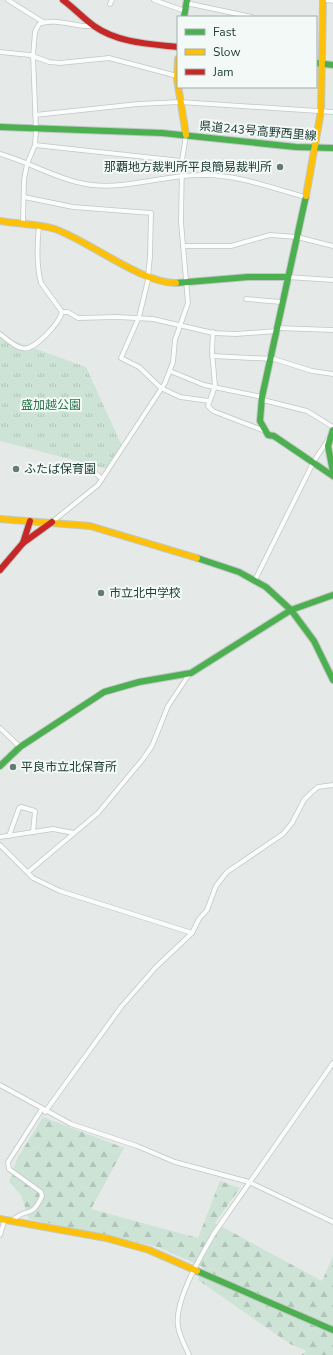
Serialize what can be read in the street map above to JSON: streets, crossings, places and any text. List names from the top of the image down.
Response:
{
  "streets": {
    "street": ["県道243号高野西里線"]
  },
  "parks": ["盛加越公園"],
  "places": [
    "那覇地方裁判所平良簡易裁判所",
    "ふたば保育園",
    "市立北中学校",
    "平良市立北保育所"
  ],
  "legend": ["Fast", "Slow", "Jam"]
}
